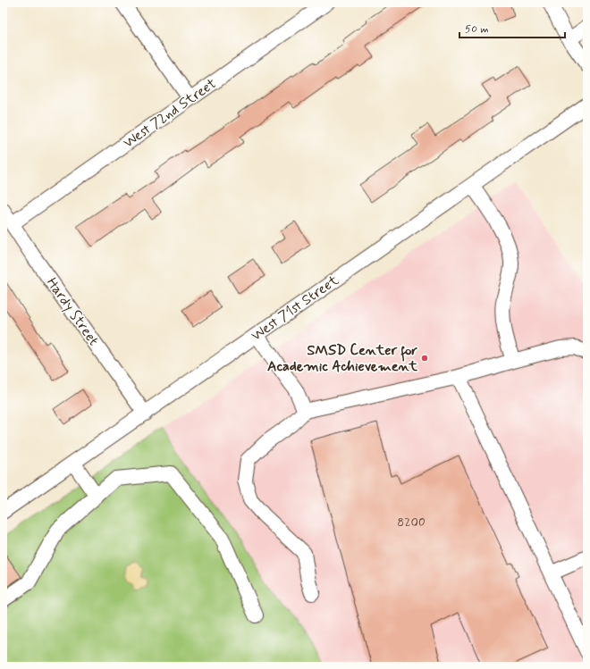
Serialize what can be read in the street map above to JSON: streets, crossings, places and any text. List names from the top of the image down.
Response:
{
  "streets": {
    "street": ["West 72nd Street", "West 71st Street", "Hardy Street"]
  },
  "crossings": [
    ["West 72nd Street", "Hardy Street"],
    ["West 71st Street", "Hardy Street"]
  ],
  "places": ["SMSD Center for Academic Achievement"],
  "house_numbers": ["8200"],
  "scale_bar": "50 m"
}
